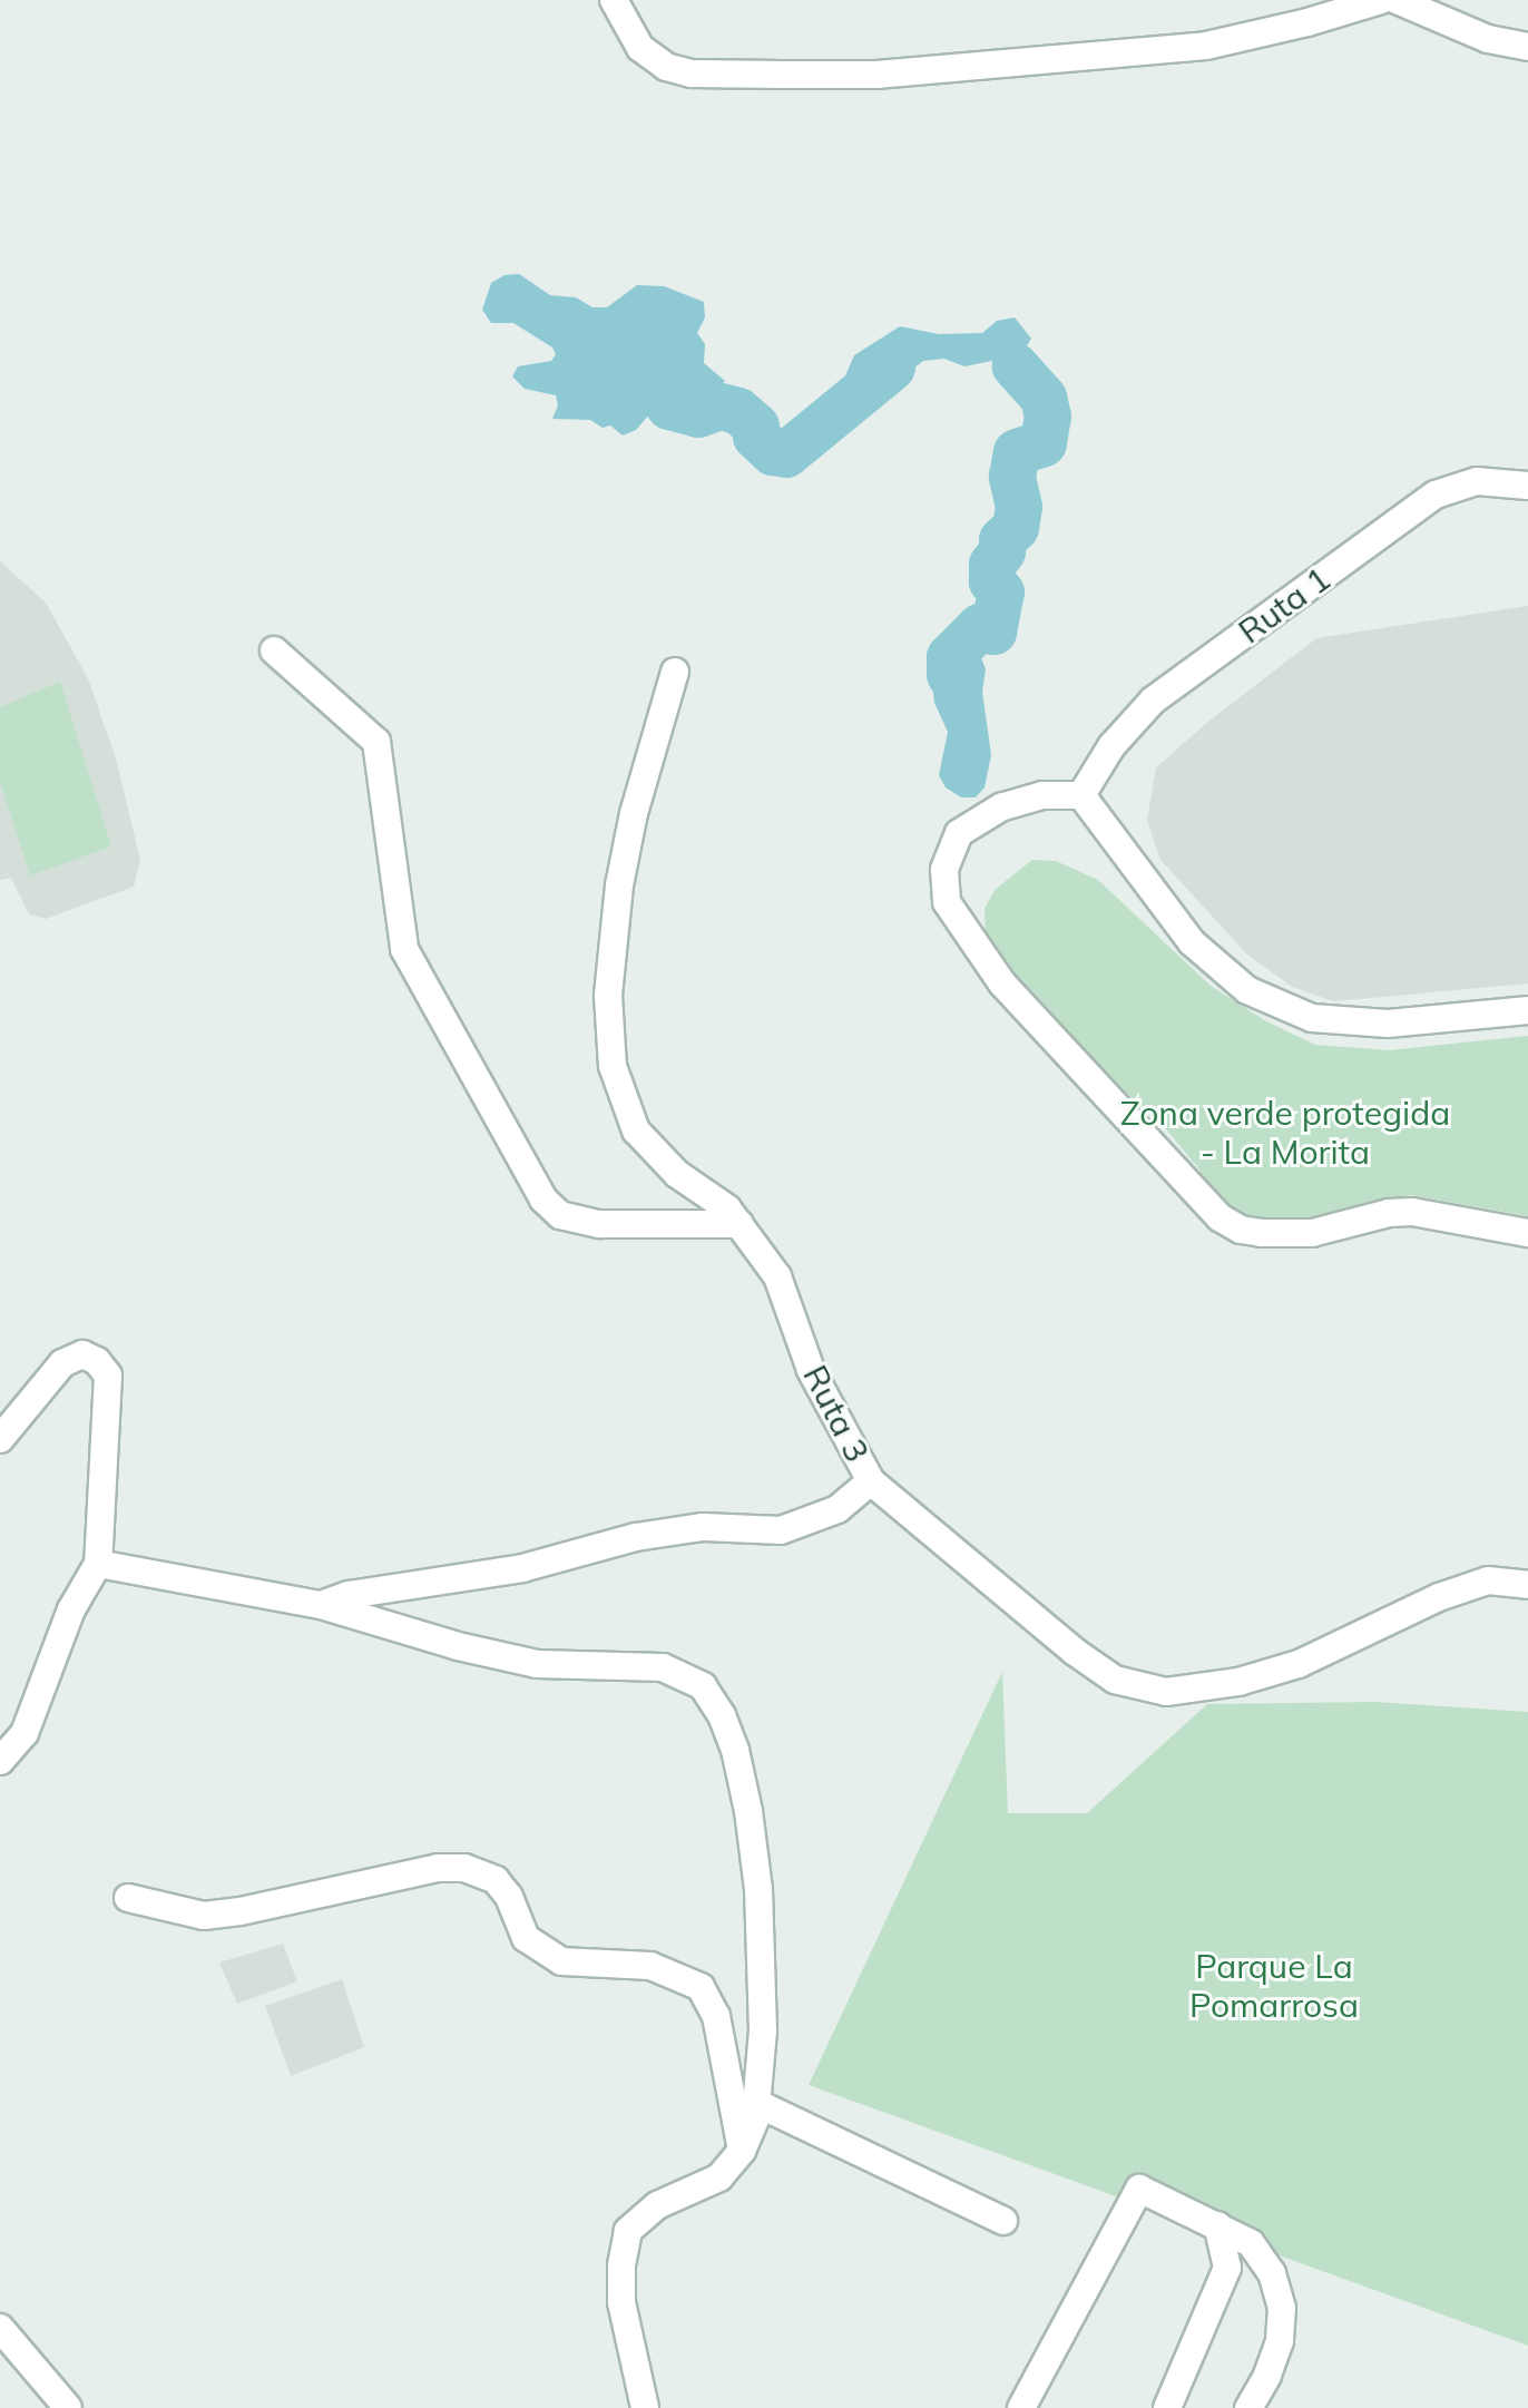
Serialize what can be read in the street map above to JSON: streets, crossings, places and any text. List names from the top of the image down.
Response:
{
  "streets": {
    "street": ["Ruta 1", "Ruta 3"]
  },
  "parks": ["Zona verde protegida - La Morita", "Parque La Pomarrosa"]
}
